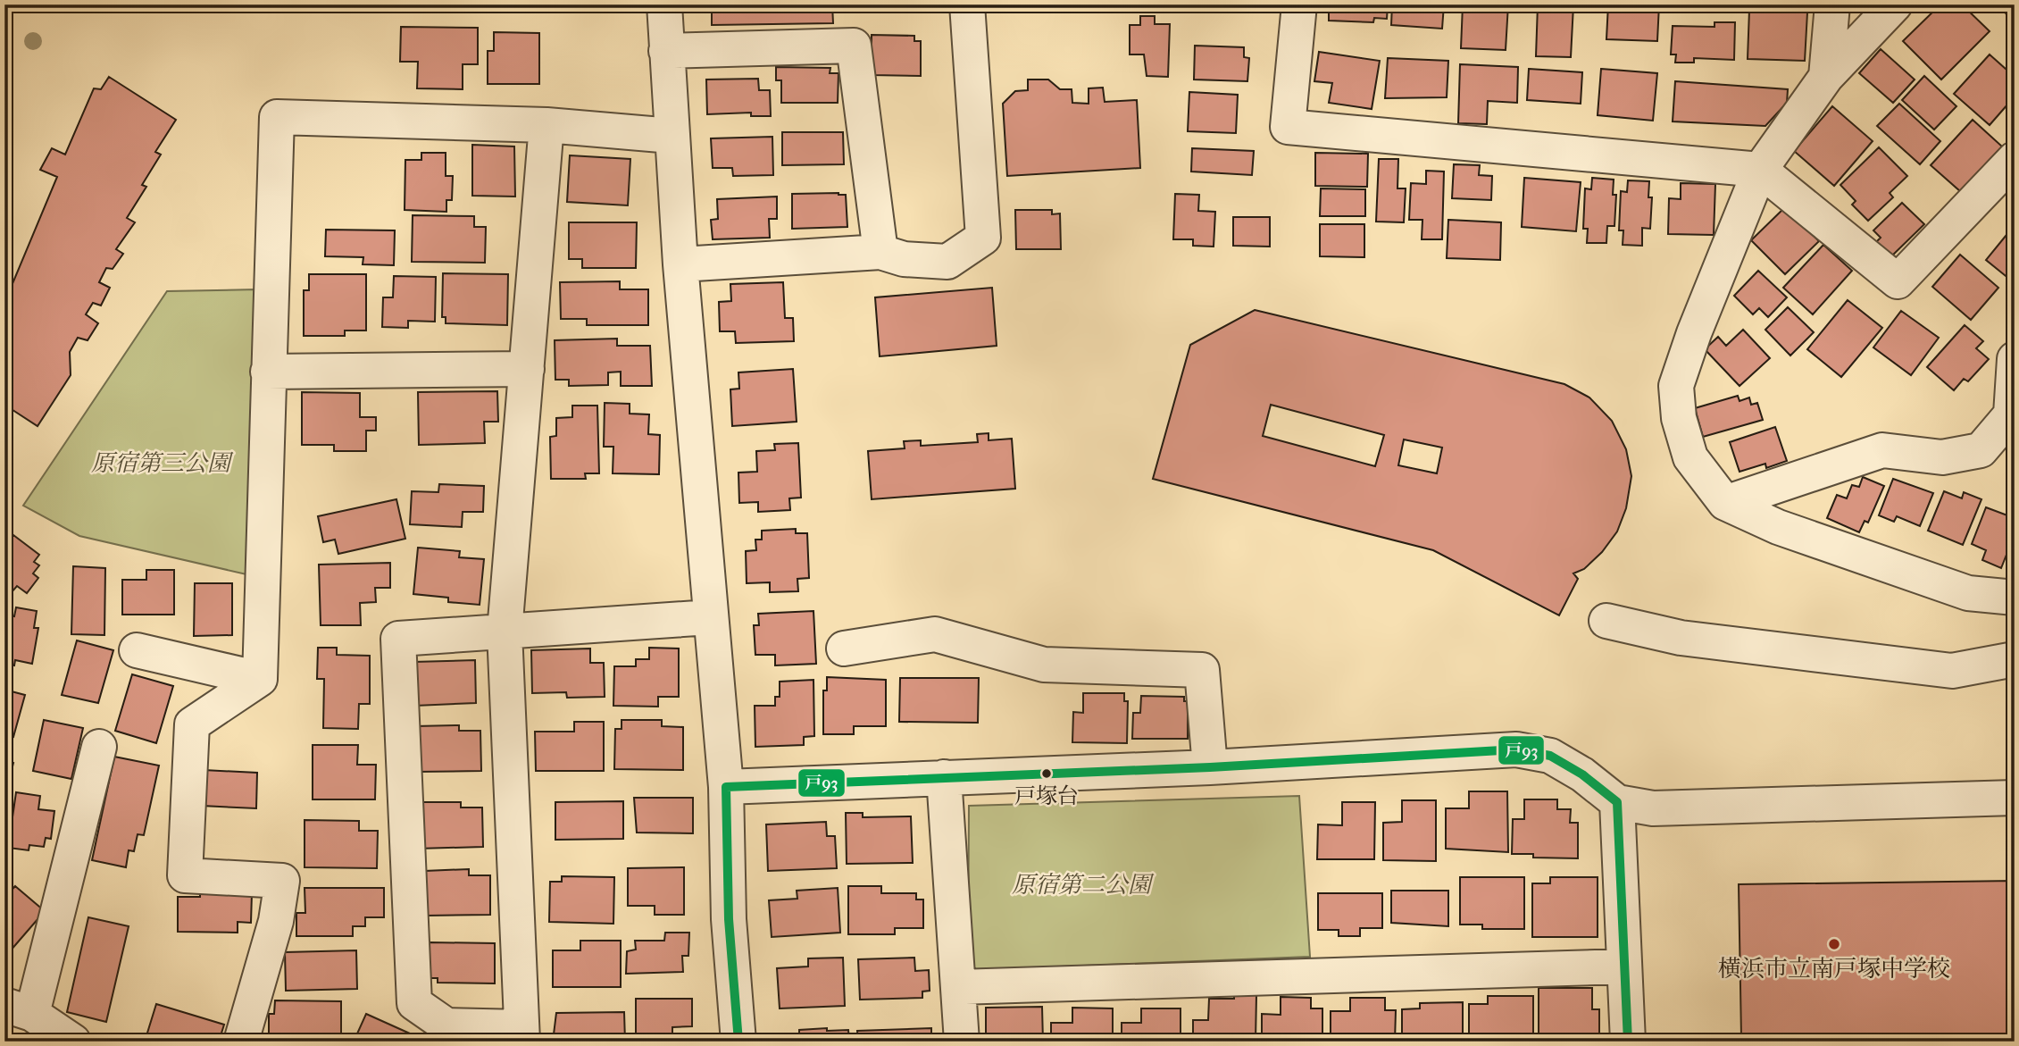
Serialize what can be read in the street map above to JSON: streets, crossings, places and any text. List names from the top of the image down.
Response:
{
  "parks": ["原宿第三公園", "原宿第二公園"],
  "places": ["戸塚台", "横浜市立南戸塚中学校"],
  "lines": ["transit line 戸93"]
}
